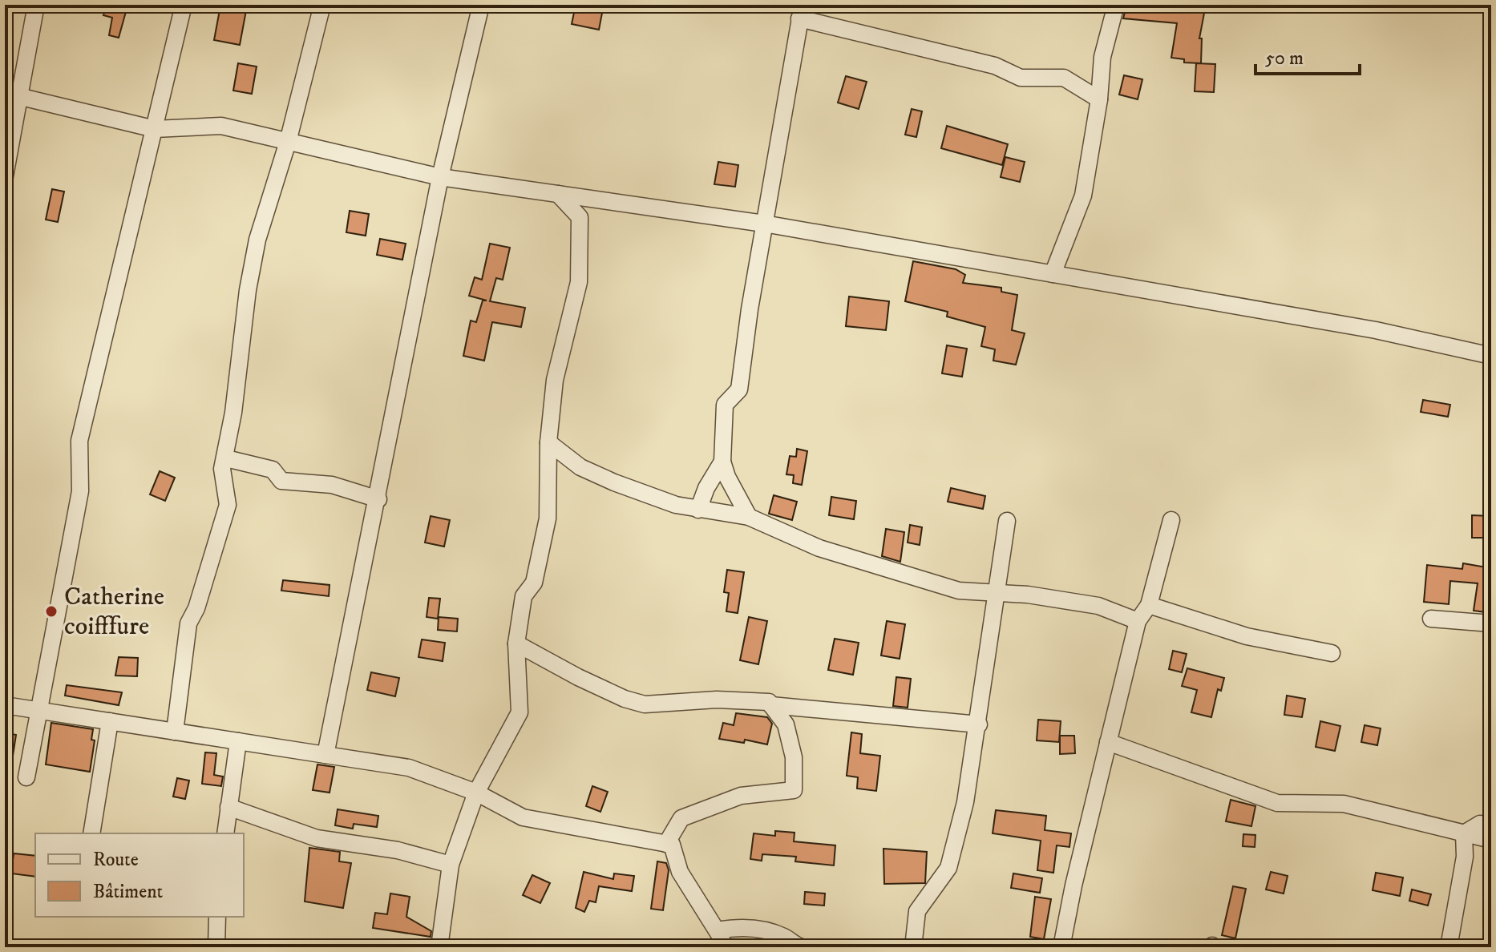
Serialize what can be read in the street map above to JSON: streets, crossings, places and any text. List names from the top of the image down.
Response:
{
  "places": ["Catherine coifffure"],
  "legend": ["Route", "Bâtiment"],
  "scale_bar": "50 m"
}
